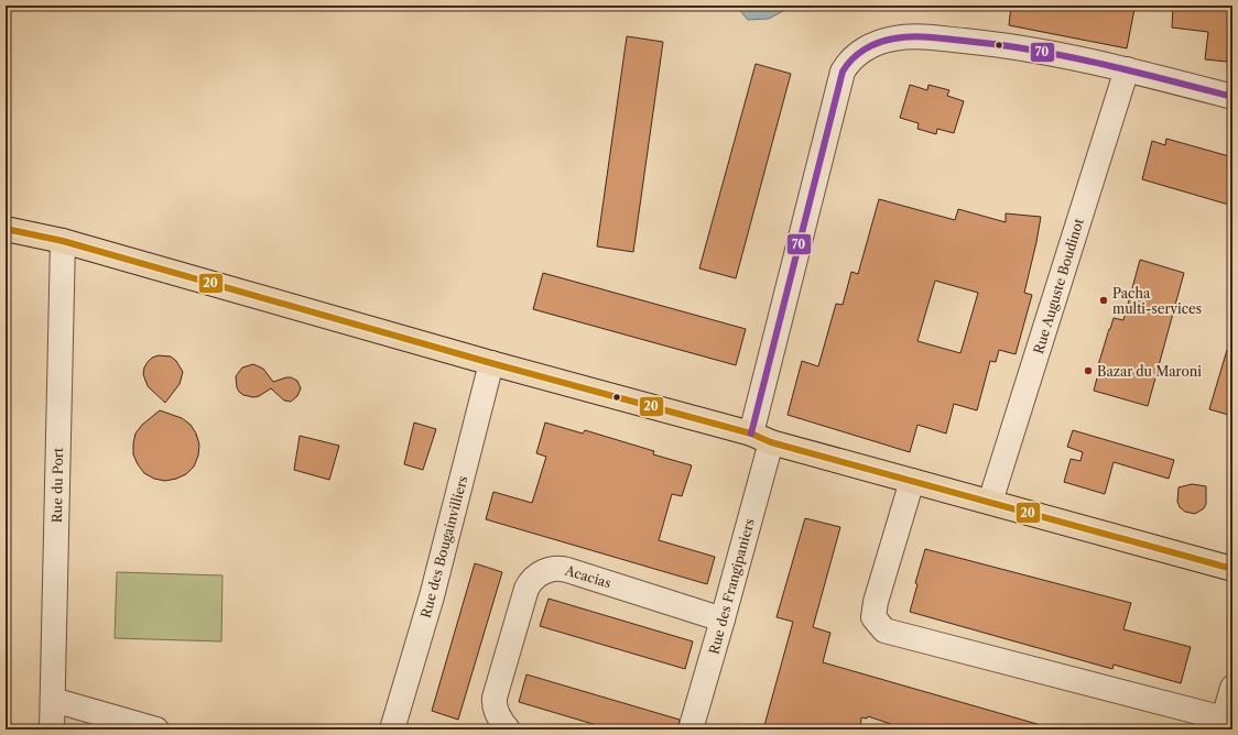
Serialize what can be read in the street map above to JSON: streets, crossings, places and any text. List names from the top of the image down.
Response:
{
  "streets": {
    "street": [
      "Rue Auguste Boudinot",
      "Rue du Port",
      "Rue des Bougainvilliers",
      "Acacias",
      "Rue des Frangipaniers"
    ]
  },
  "crossings": [
    ["Rue Auguste Boudinot", "Rue des Frangipaniers"],
    ["Acacias", "Rue des Frangipaniers"]
  ],
  "places": ["Pacha multi-services", "Bazar du Maroni"],
  "lines": ["transit line 70", "transit line 20"]
}
